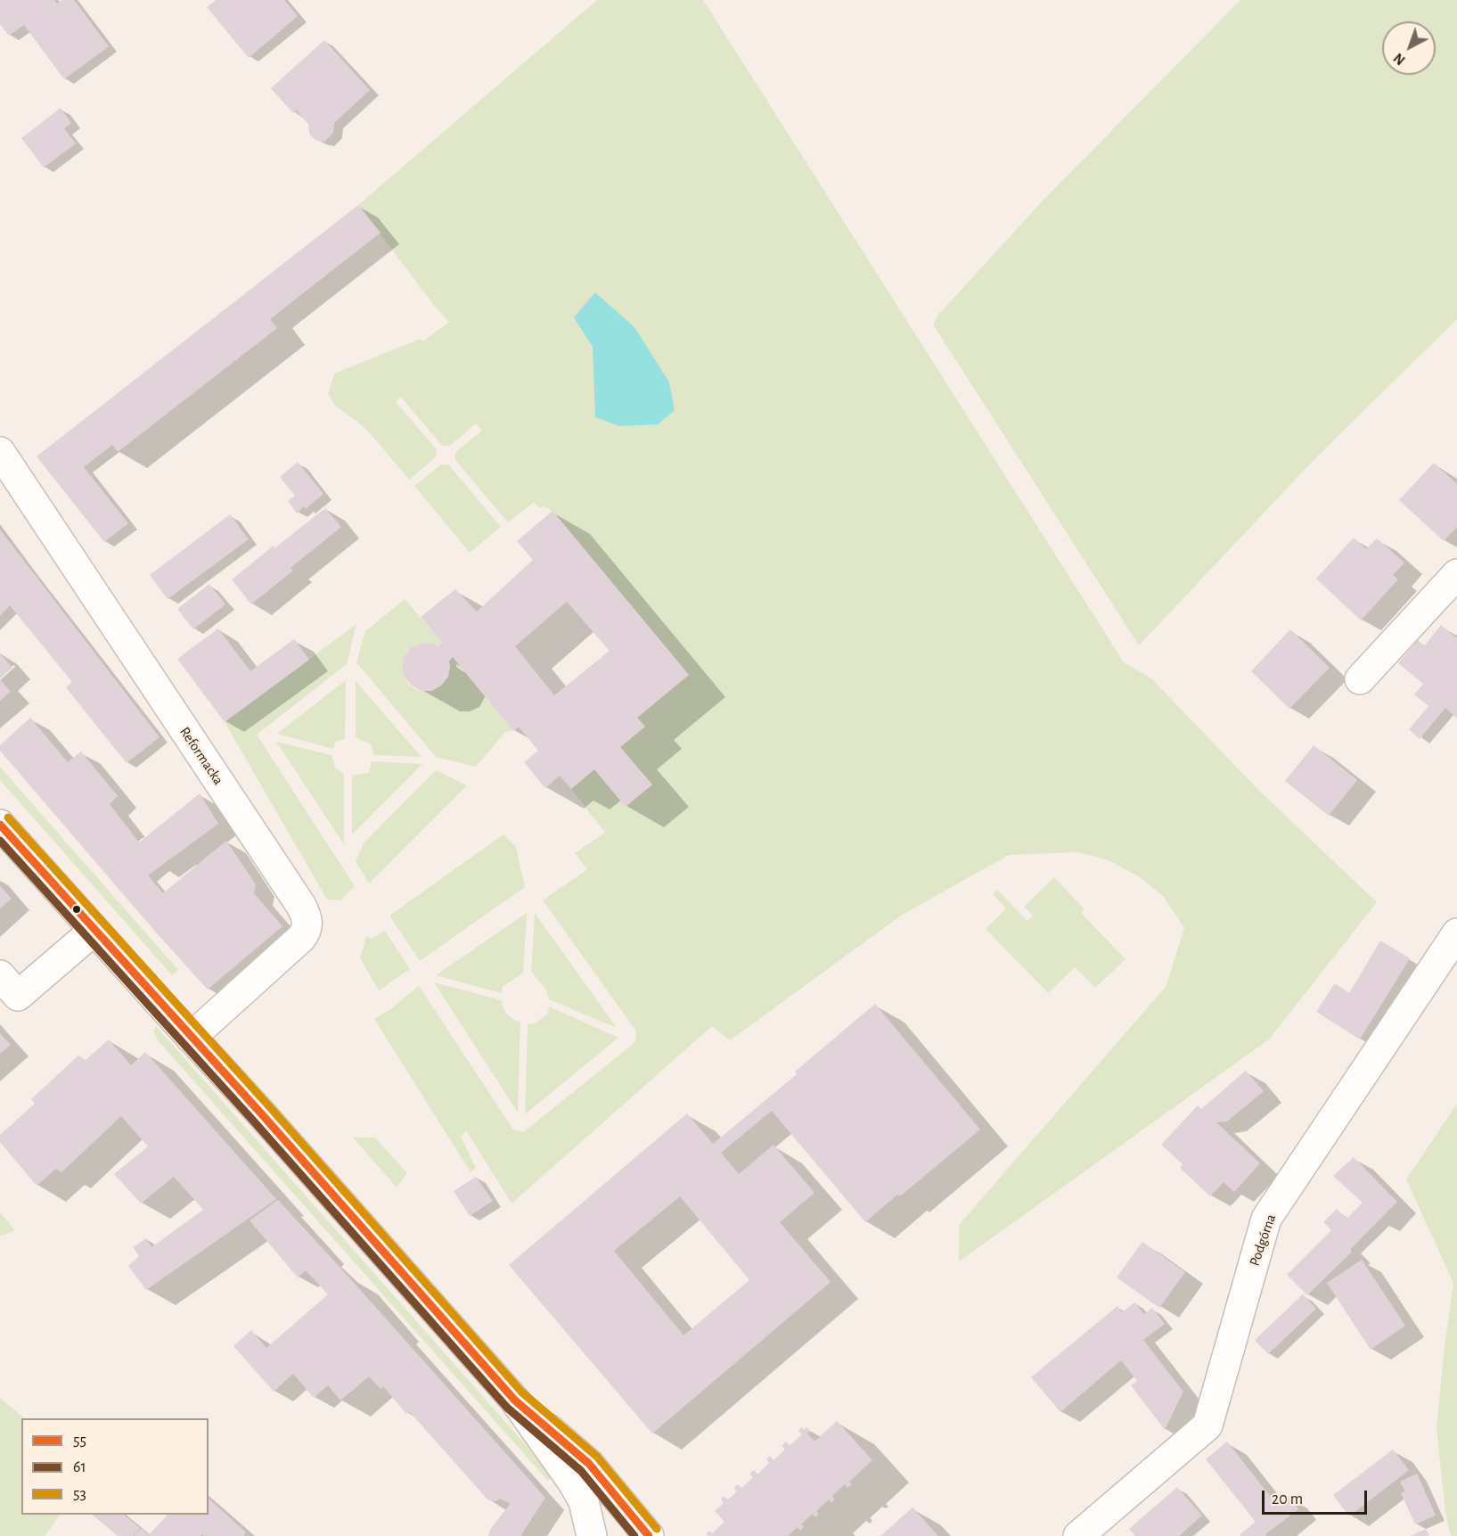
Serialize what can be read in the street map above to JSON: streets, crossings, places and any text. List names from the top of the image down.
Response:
{
  "streets": {
    "street": ["Reformacka", "Podgórna"]
  },
  "lines": ["transit line 53", "transit line 55", "transit line 61"],
  "legend": ["55", "61", "53"],
  "scale_bar": "20 m",
  "north": "bottom left"
}
